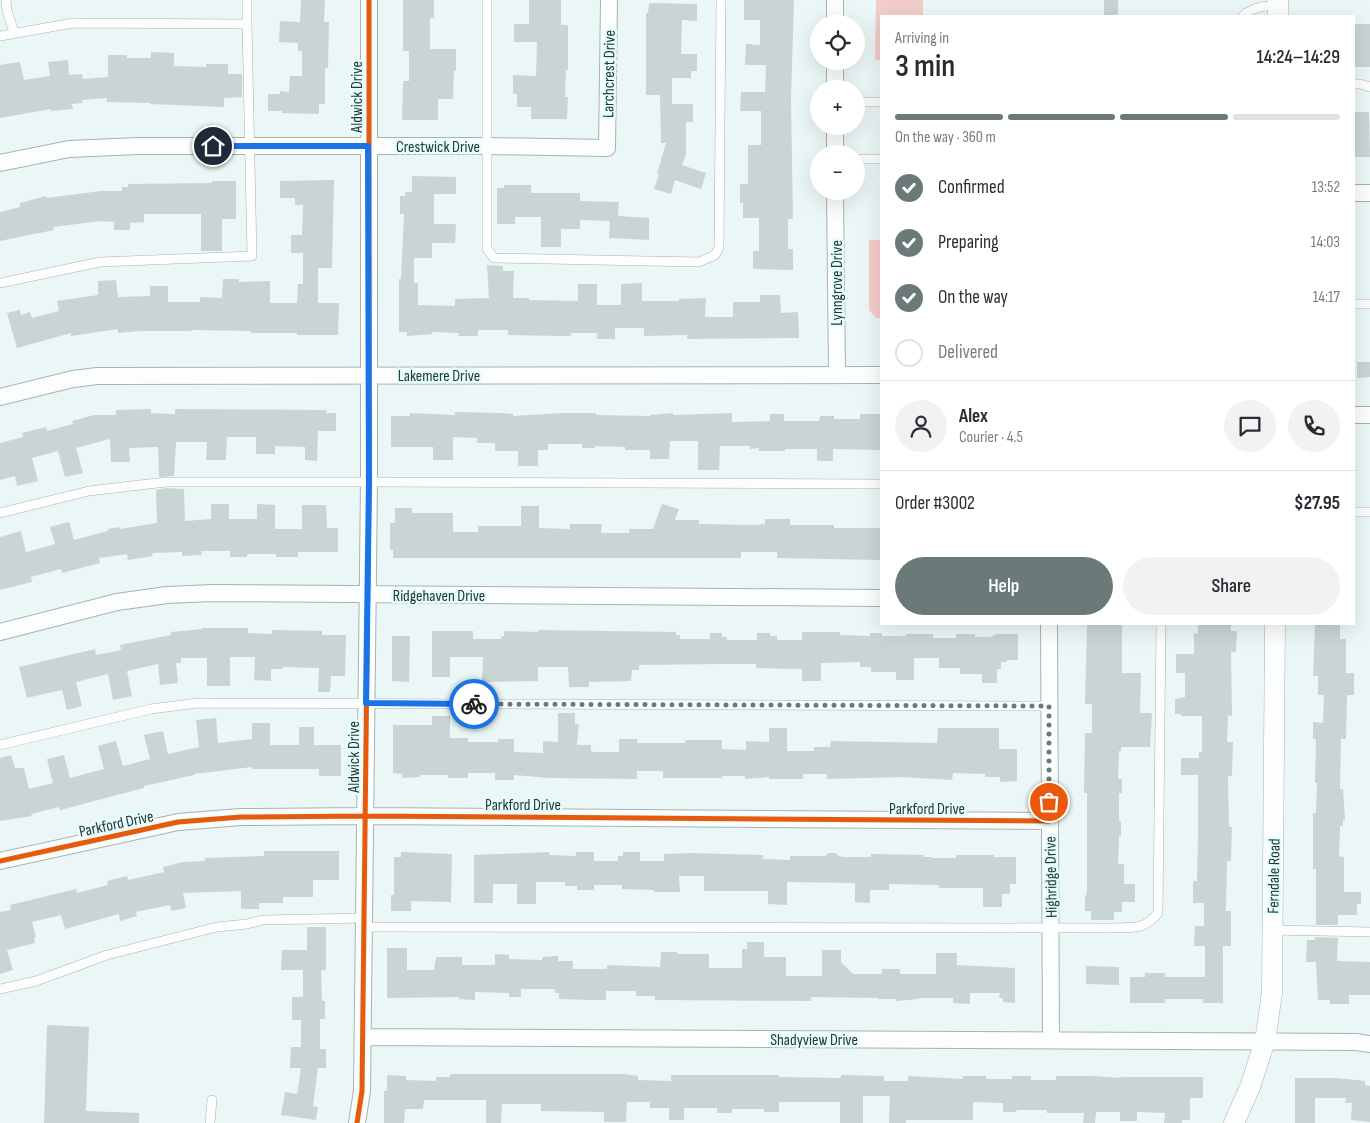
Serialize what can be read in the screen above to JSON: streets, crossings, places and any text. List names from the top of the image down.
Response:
{
  "streets": {
    "street": [
      "Larchcrest Drive",
      "Aldwick Drive",
      "Crestwick Drive",
      "Lynngrove Drive",
      "Lakemere Drive",
      "Ridgehaven Drive",
      "Parkford Drive",
      "Ferndale Road",
      "Highridge Drive",
      "Shadyview Drive"
    ]
  },
  "crossings": [
    ["Larchcrest Drive", "Crestwick Drive"],
    ["Aldwick Drive", "Crestwick Drive"],
    ["Aldwick Drive", "Lakemere Drive"],
    ["Aldwick Drive", "Ridgehaven Drive"],
    ["Aldwick Drive", "Parkford Drive"],
    ["Aldwick Drive", "Shadyview Drive"],
    ["Lynngrove Drive", "Lakemere Drive"],
    ["Parkford Drive", "Highridge Drive"],
    ["Ferndale Road", "Shadyview Drive"],
    ["Highridge Drive", "Shadyview Drive"]
  ],
  "page": {
    "map_buttons": ["+", "−"],
    "heading": ["3 min", "Arriving in", "14:24–14:29"],
    "panel": [
      "Alex",
      "Courier · 4.5",
      "Order #3002",
      "$27.95"
    ],
    "bar": "On the way · 360 m",
    "list": [
      ["Confirmed", "13:52"],
      ["Preparing", "14:03"],
      ["On the way", "14:17"],
      "Delivered"
    ],
    "buttons": ["Help", "Share"]
  }
}
